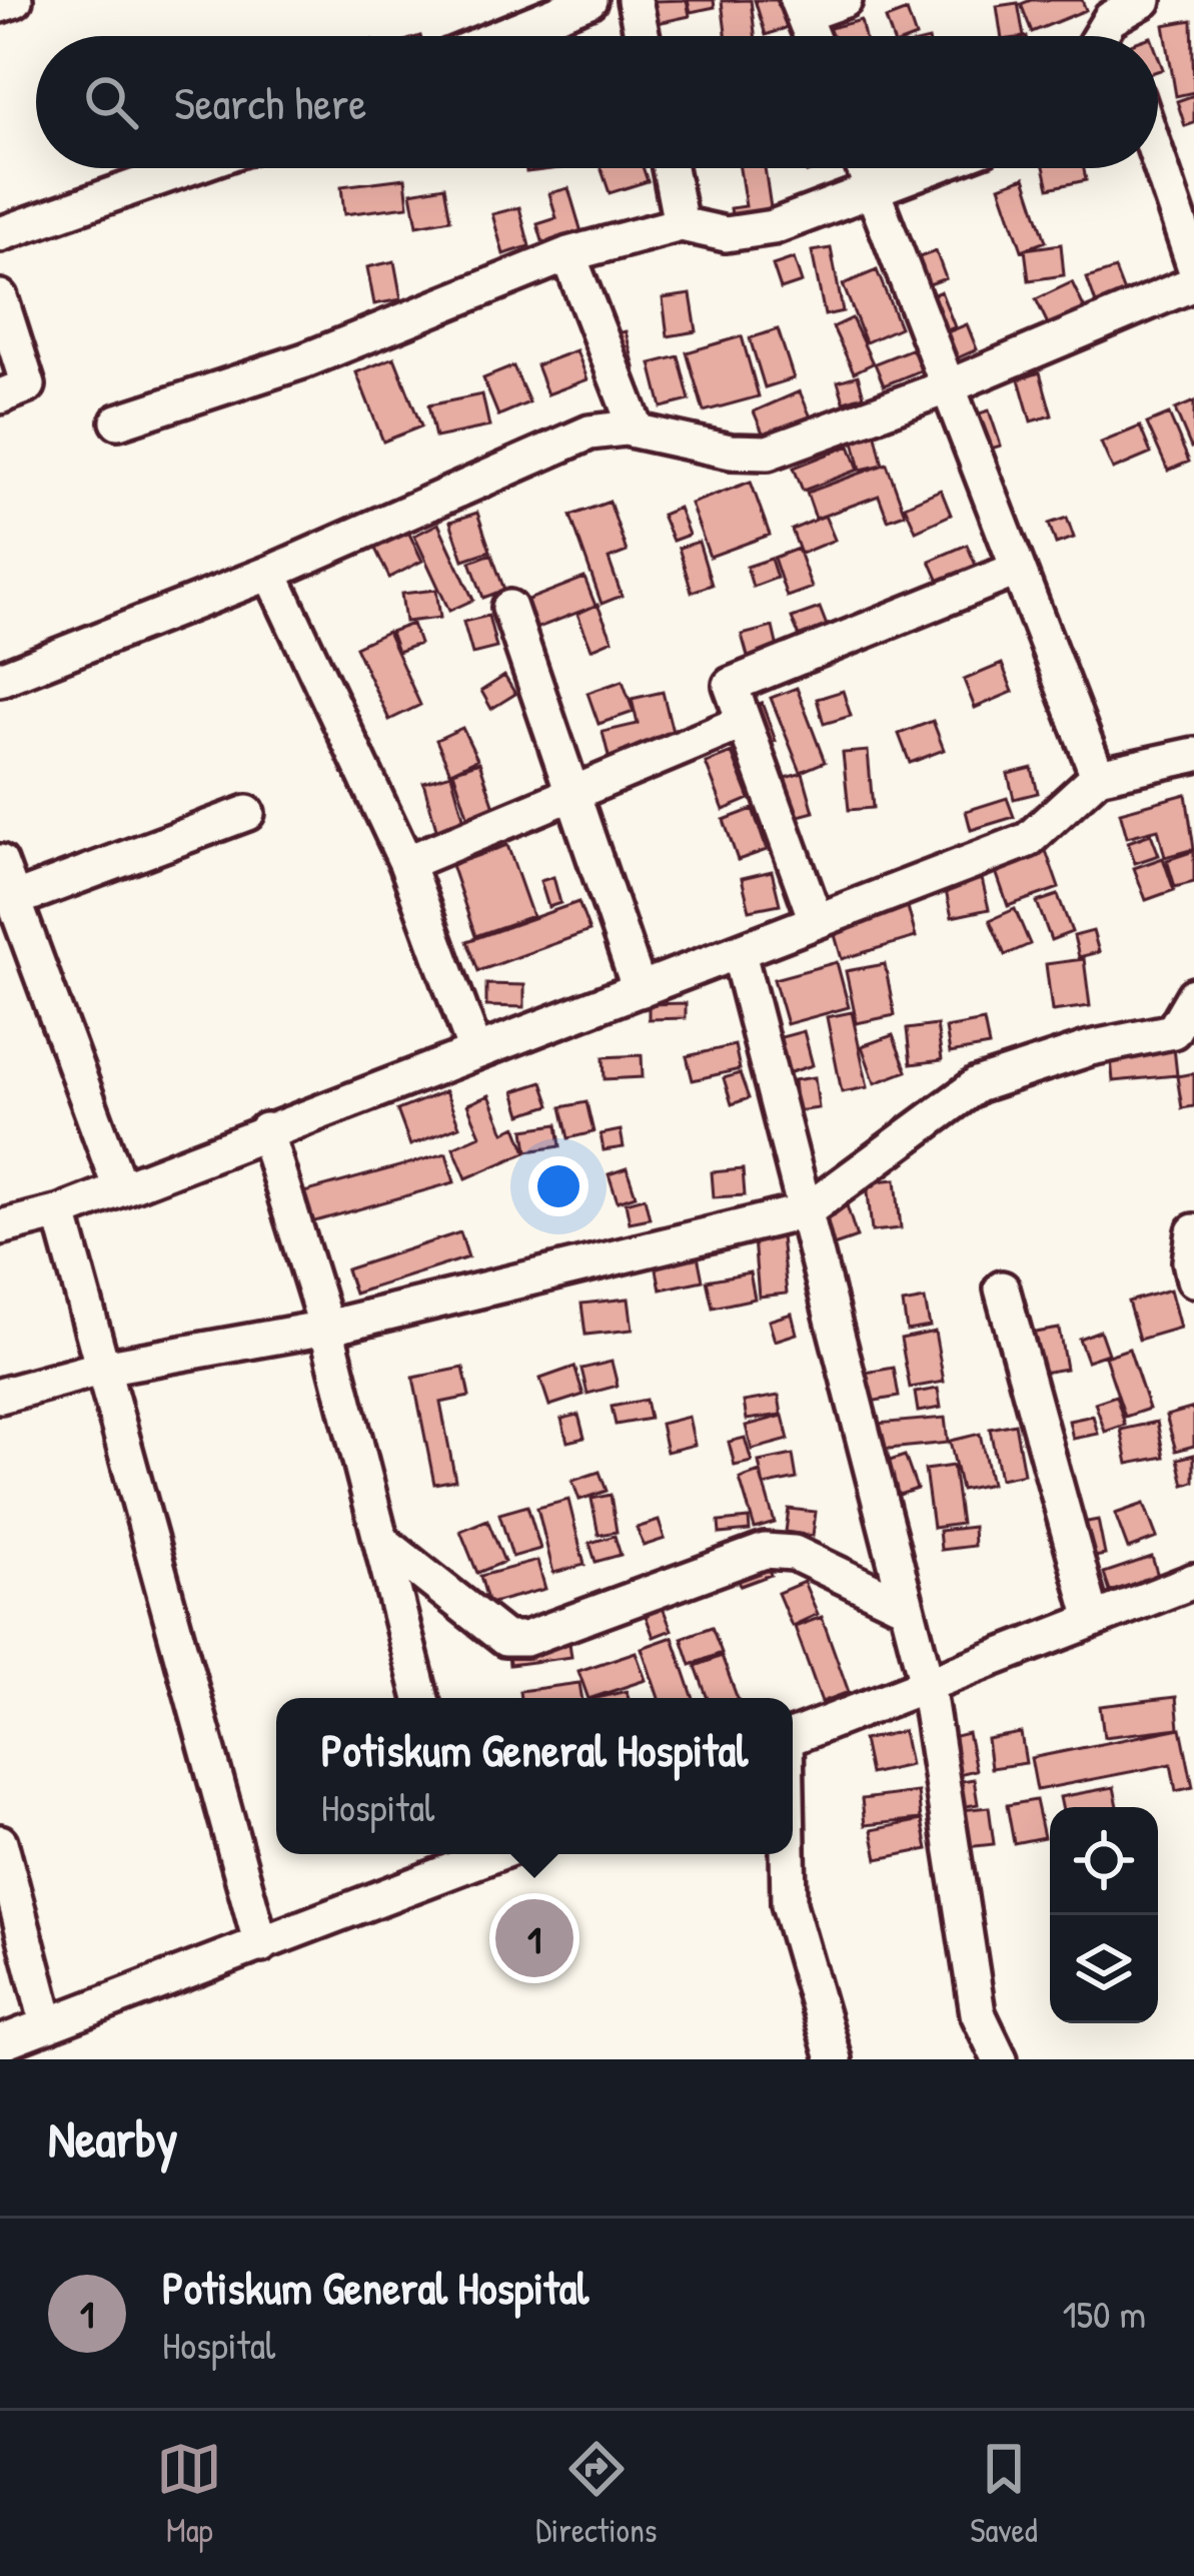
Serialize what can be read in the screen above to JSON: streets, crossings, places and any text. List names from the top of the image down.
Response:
{
  "page": {
    "search": "Search here",
    "popup": ["Potiskum General Hospital", "Hospital"],
    "pins": "1",
    "heading": "Nearby",
    "list": [
      {
        "mark": "1",
        "name": "Potiskum General Hospital",
        "note": "Hospital",
        "value": "150 m"
      }
    ],
    "nav": ["Map", "Directions", "Saved"]
  }
}
